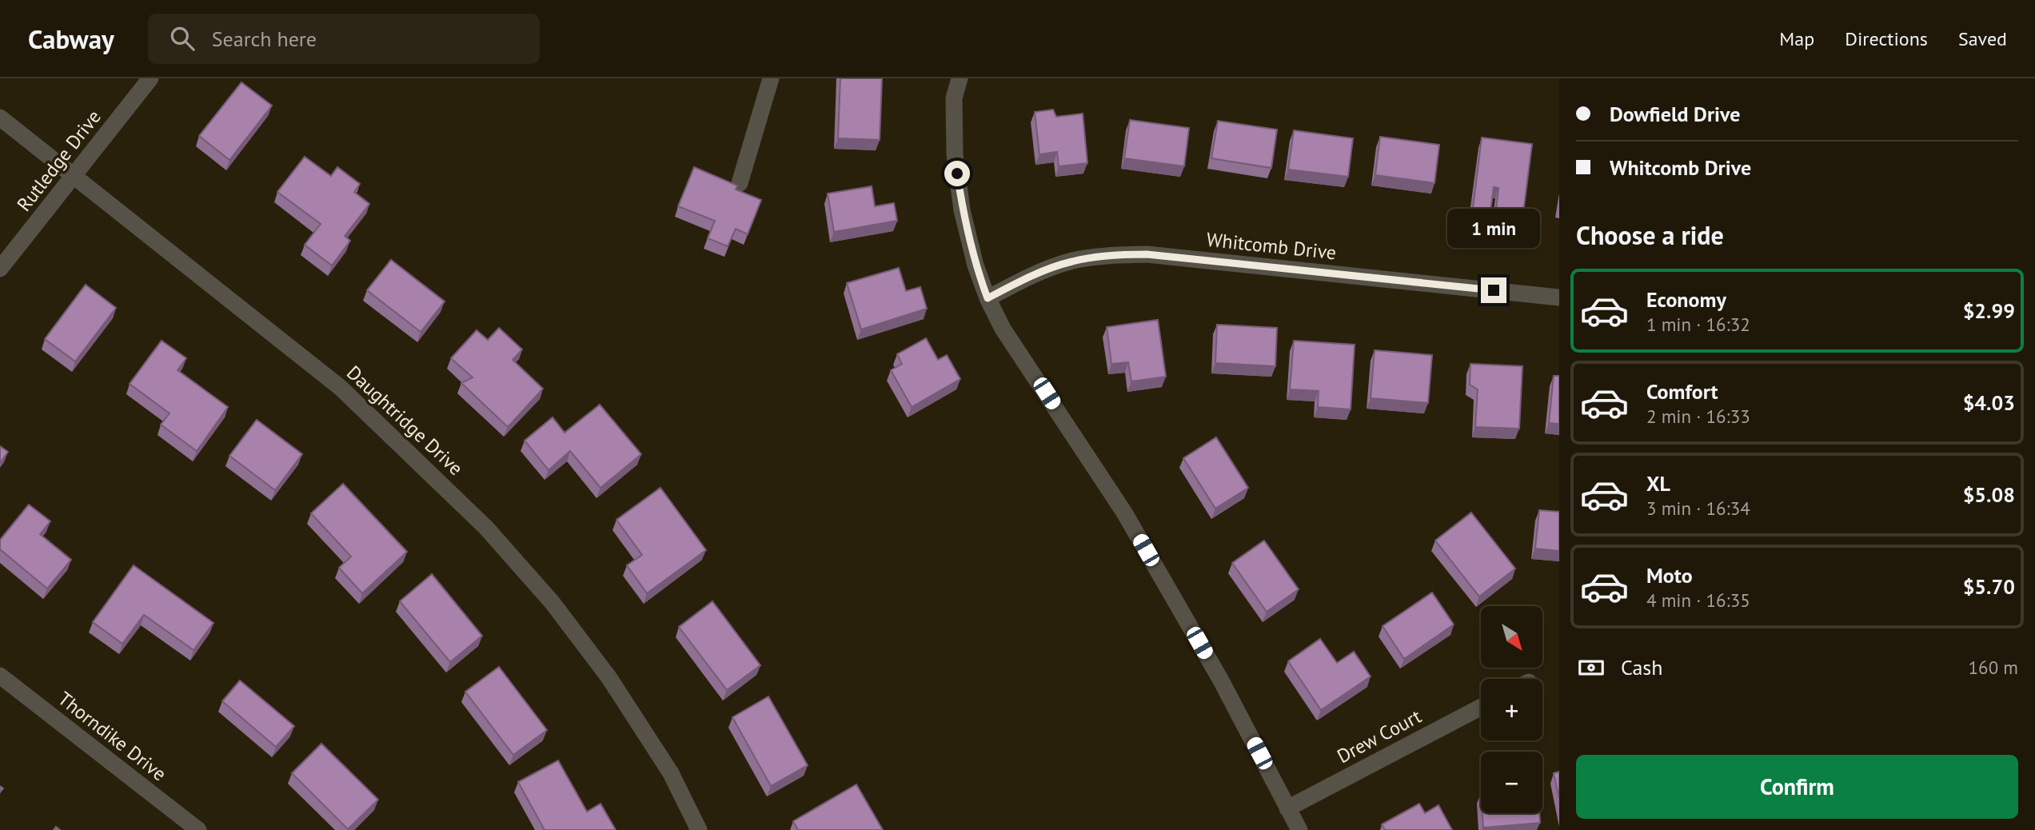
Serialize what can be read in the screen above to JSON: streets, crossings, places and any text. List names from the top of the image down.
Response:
{
  "streets": {
    "street": [
      "Rutledge Drive",
      "Whitcomb Drive",
      "Daughtridge Drive",
      "Thorndike Drive",
      "Drew Court"
    ]
  },
  "crossings": [
    ["Rutledge Drive", "Daughtridge Drive"]
  ],
  "north": "bottom right",
  "page": {
    "header": "Cabway",
    "search": "Search here",
    "nav": ["Map", "Directions", "Saved"],
    "banner": ["Dowfield Drive", "Whitcomb Drive"],
    "heading": "Choose a ride",
    "bubble": "1 min",
    "list": [
      {
        "name": "Economy",
        "note": "1 min · 16:32",
        "value": "$2.99"
      },
      {
        "name": "Comfort",
        "note": "2 min · 16:33",
        "value": "$4.03"
      },
      {
        "name": "XL",
        "note": "3 min · 16:34",
        "value": "$5.08"
      },
      {
        "name": "Moto",
        "note": "4 min · 16:35",
        "value": "$5.70"
      }
    ],
    "map_buttons": ["+", "−"],
    "pay": ["Cash", "160 m"],
    "buttons": "Confirm"
  }
}
